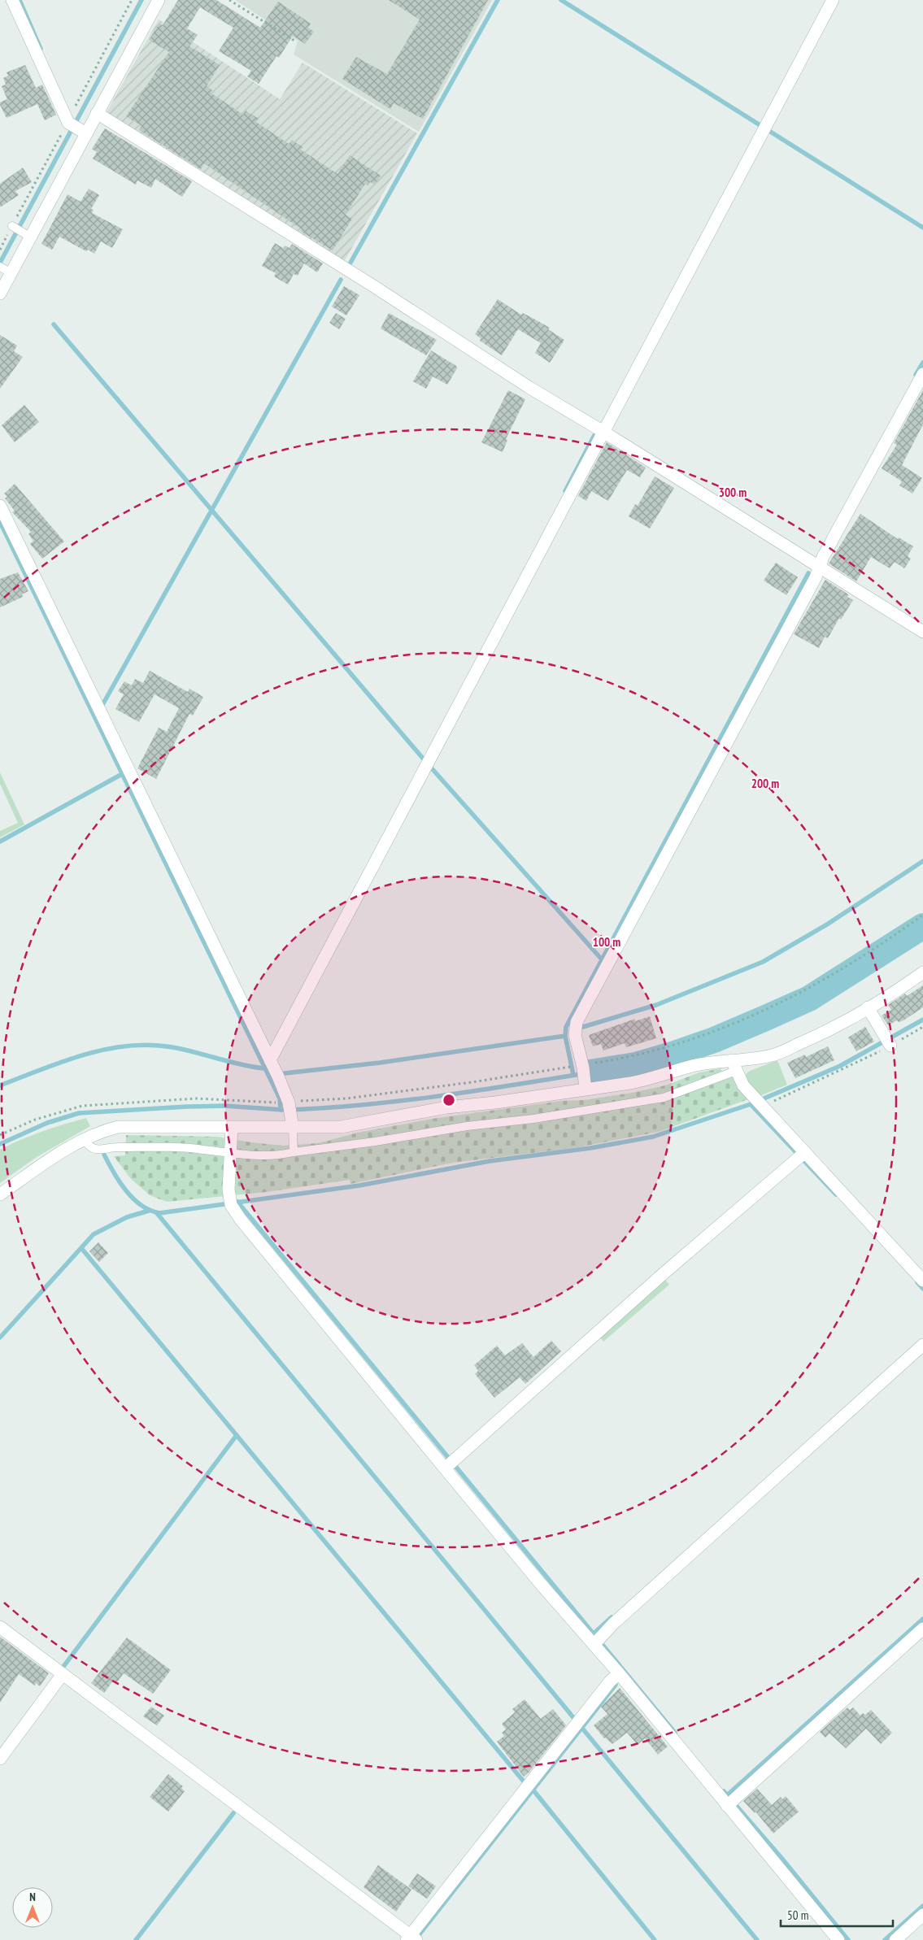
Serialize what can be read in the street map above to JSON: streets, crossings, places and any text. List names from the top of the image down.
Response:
{
  "scale_bar": "50 m",
  "north": "top",
  "rings": ["300 m", "200 m", "100 m"]
}
